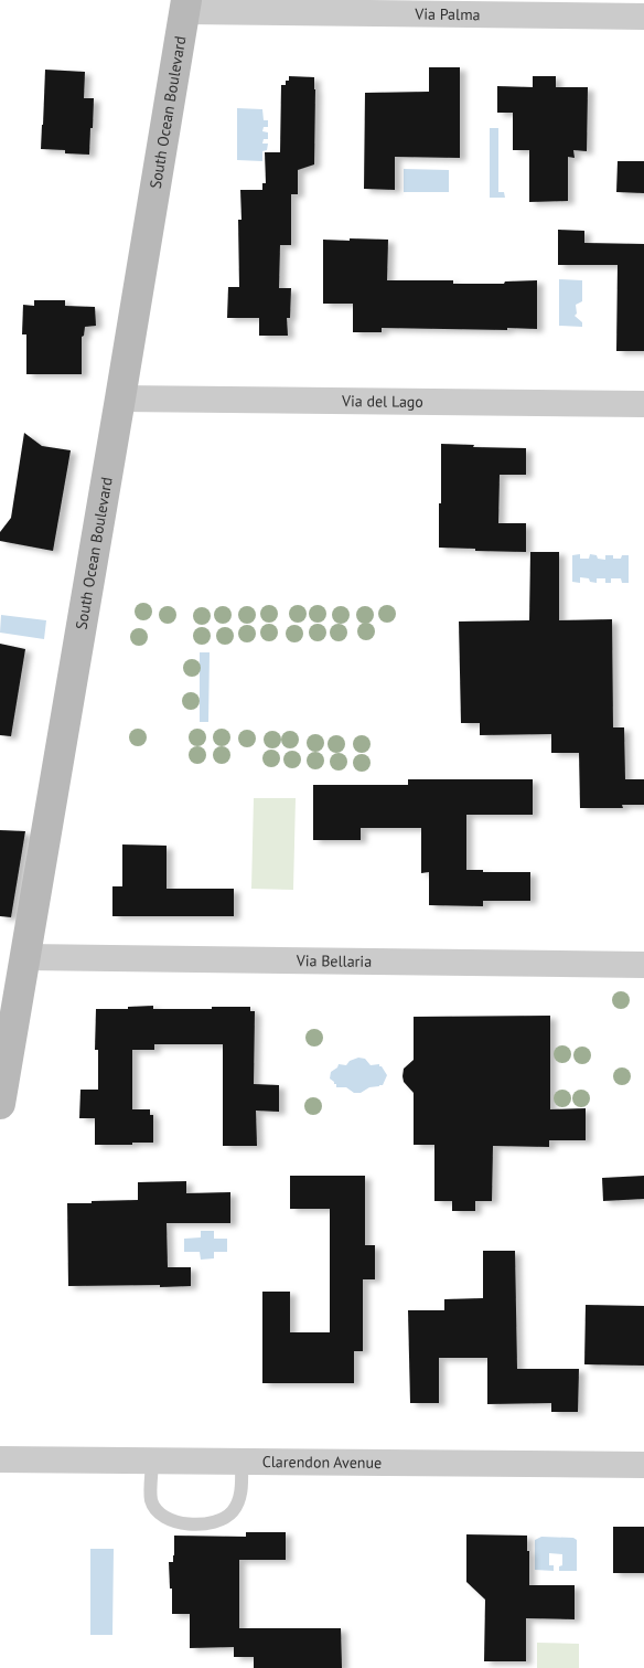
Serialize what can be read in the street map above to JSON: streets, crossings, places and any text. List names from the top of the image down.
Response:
{
  "streets": {
    "main road": ["South Ocean Boulevard"],
    "street": [
      "Via Palma",
      "Via del Lago",
      "Via Bellaria",
      "Clarendon Avenue"
    ]
  },
  "crossings": [
    ["Via Palma", "South Ocean Boulevard"],
    ["South Ocean Boulevard", "Via del Lago"],
    ["South Ocean Boulevard", "Via Bellaria"]
  ]
}
